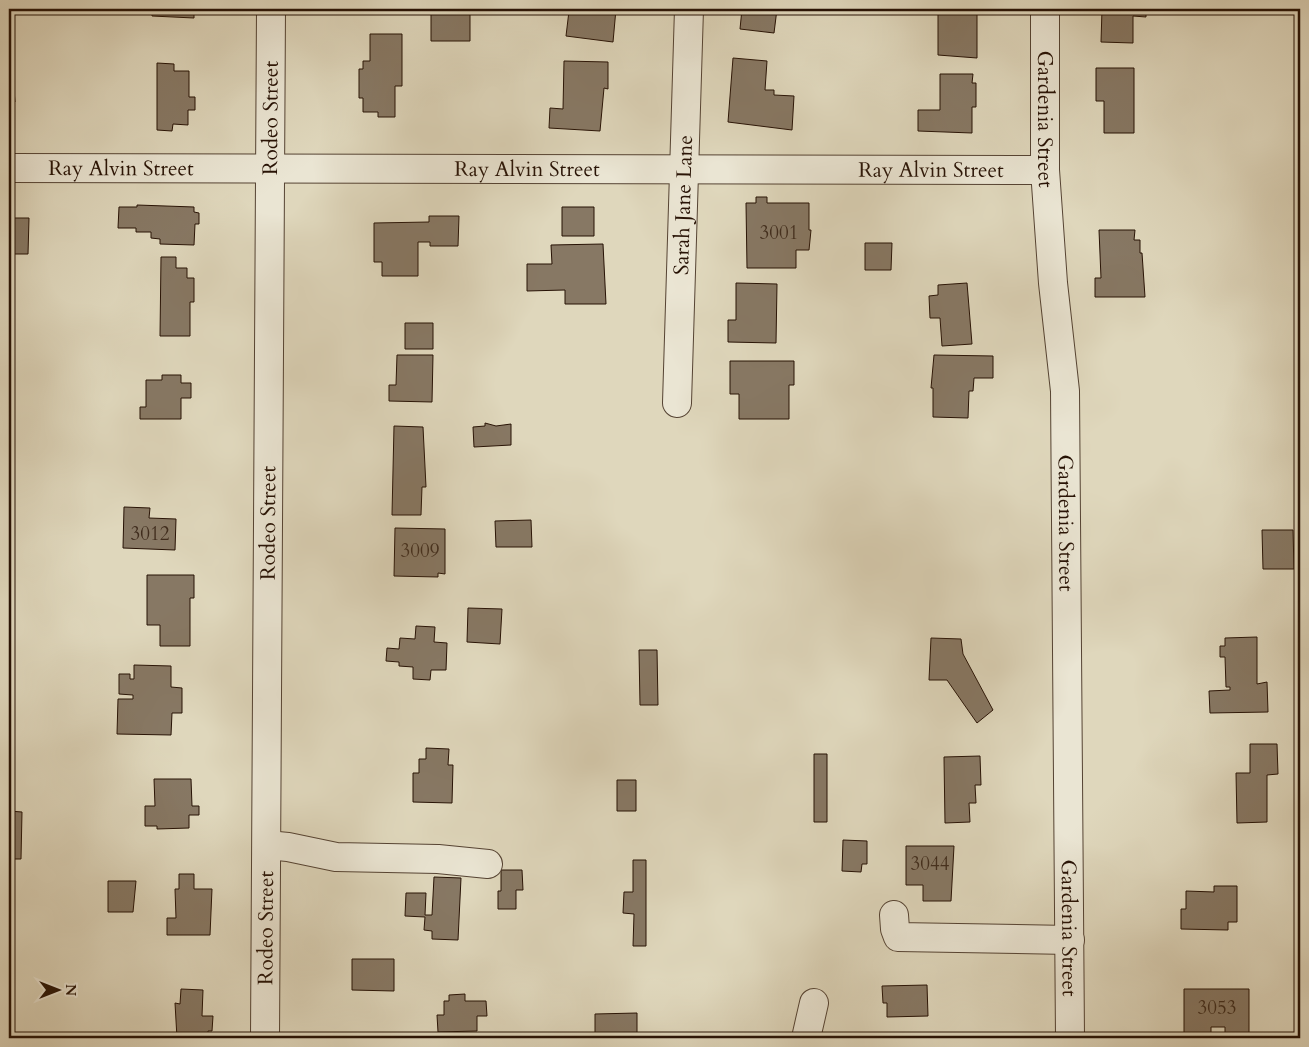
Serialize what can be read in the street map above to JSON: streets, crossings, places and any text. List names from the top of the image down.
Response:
{
  "streets": {
    "street": [
      "Rodeo Street",
      "Gardenia Street",
      "Ray Alvin Street",
      "Sarah Jane Lane"
    ]
  },
  "crossings": [
    ["Rodeo Street", "Ray Alvin Street"],
    ["Gardenia Street", "Ray Alvin Street"],
    ["Ray Alvin Street", "Sarah Jane Lane"]
  ],
  "house_numbers": [
    "3001",
    "3012",
    "3009",
    "3044",
    "3053"
  ],
  "north": "right"
}
